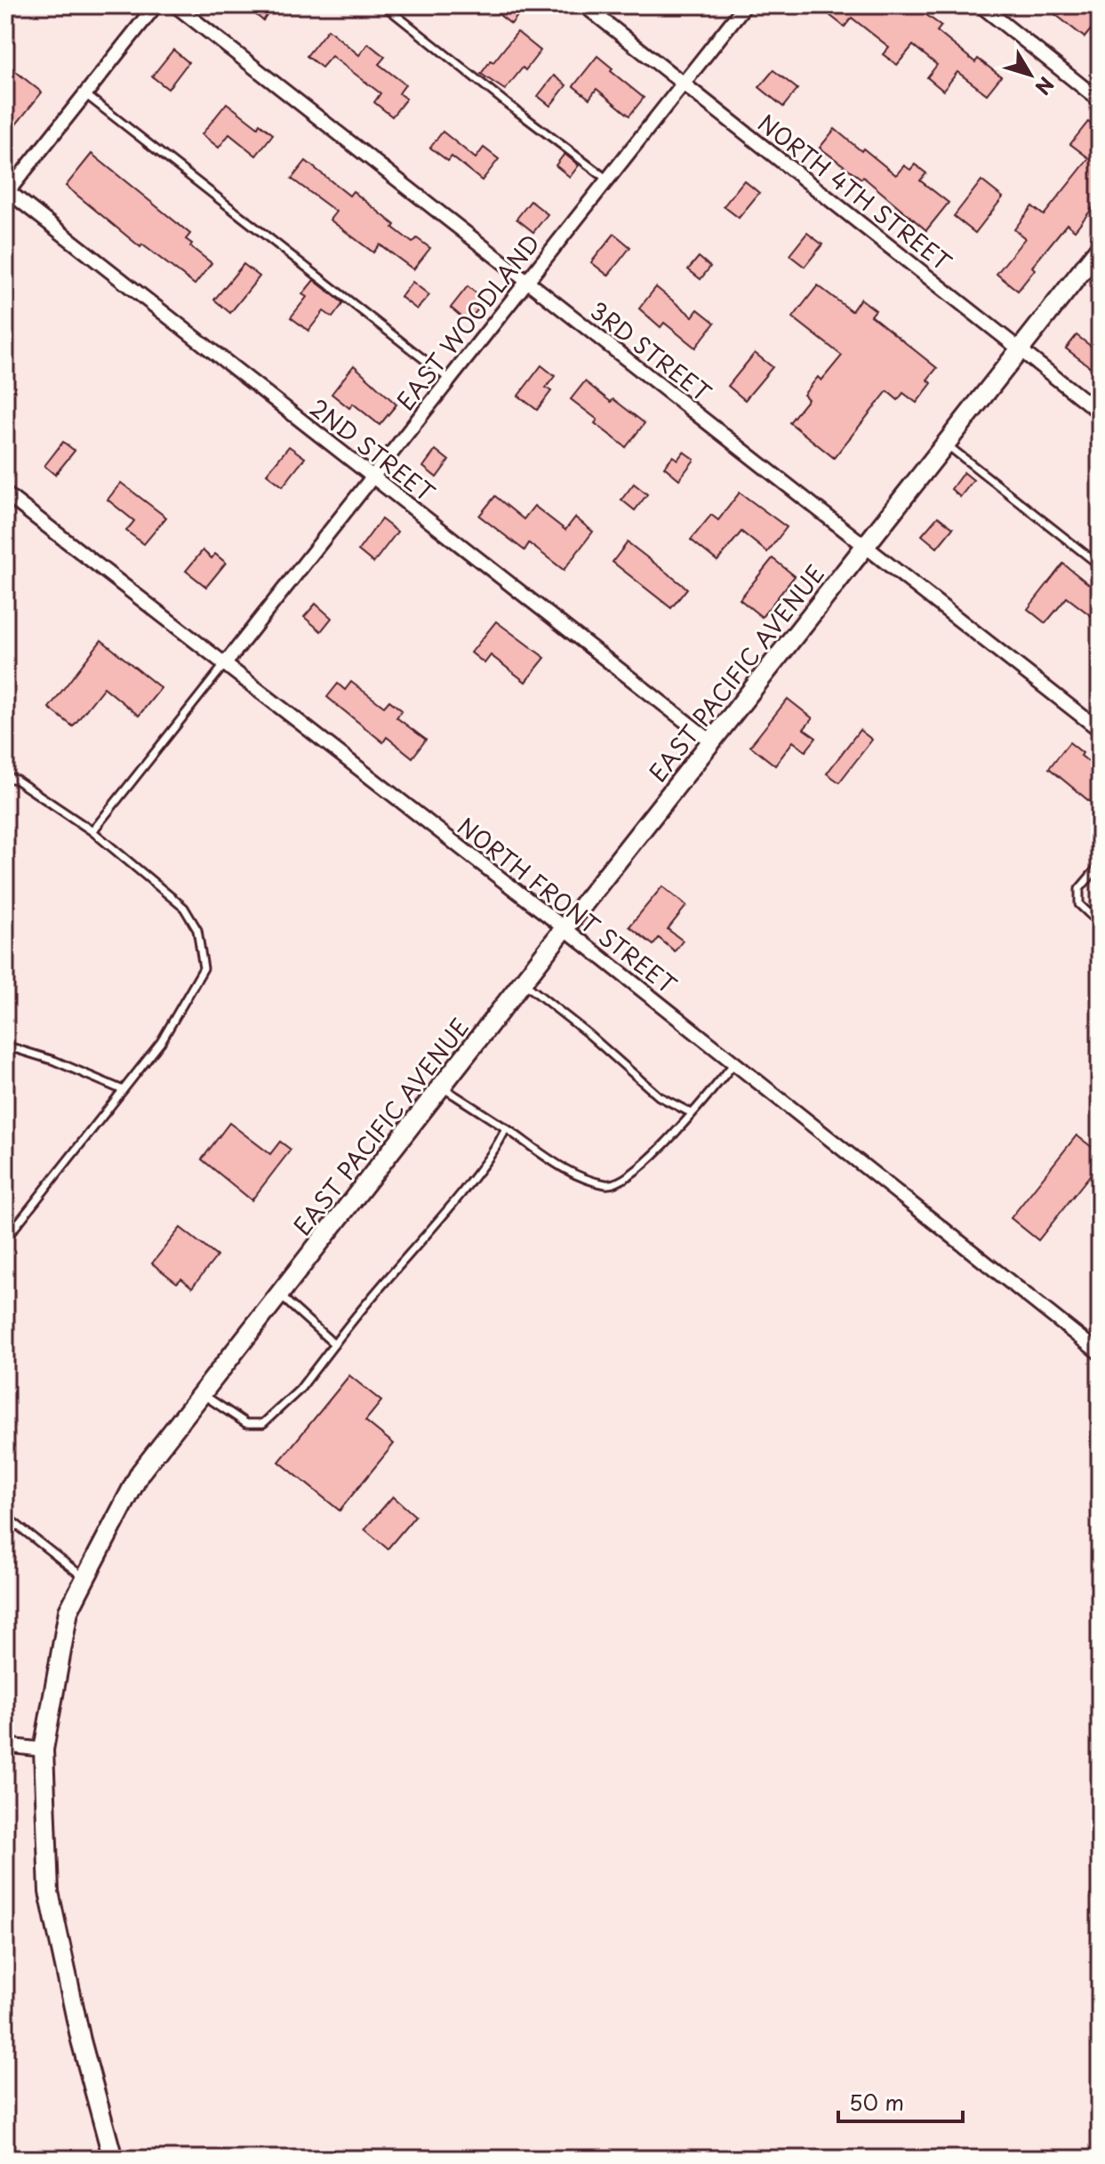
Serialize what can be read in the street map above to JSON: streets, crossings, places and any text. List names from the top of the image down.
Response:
{
  "streets": {
    "main road": ["EAST PACIFIC AVENUE"],
    "street": [
      "NORTH 4TH STREET",
      "EAST WOODLAND",
      "3RD STREET",
      "2ND STREET",
      "NORTH FRONT STREET"
    ]
  },
  "crossings": [
    ["NORTH 4TH STREET", "EAST WOODLAND"],
    ["NORTH 4TH STREET", "EAST PACIFIC AVENUE"],
    ["EAST WOODLAND", "3RD STREET"],
    ["EAST WOODLAND", "2ND STREET"],
    ["EAST WOODLAND", "NORTH FRONT STREET"],
    ["3RD STREET", "EAST PACIFIC AVENUE"],
    ["2ND STREET", "EAST PACIFIC AVENUE"],
    ["EAST PACIFIC AVENUE", "NORTH FRONT STREET"]
  ],
  "scale_bar": "50 m",
  "north": "bottom right"
}
